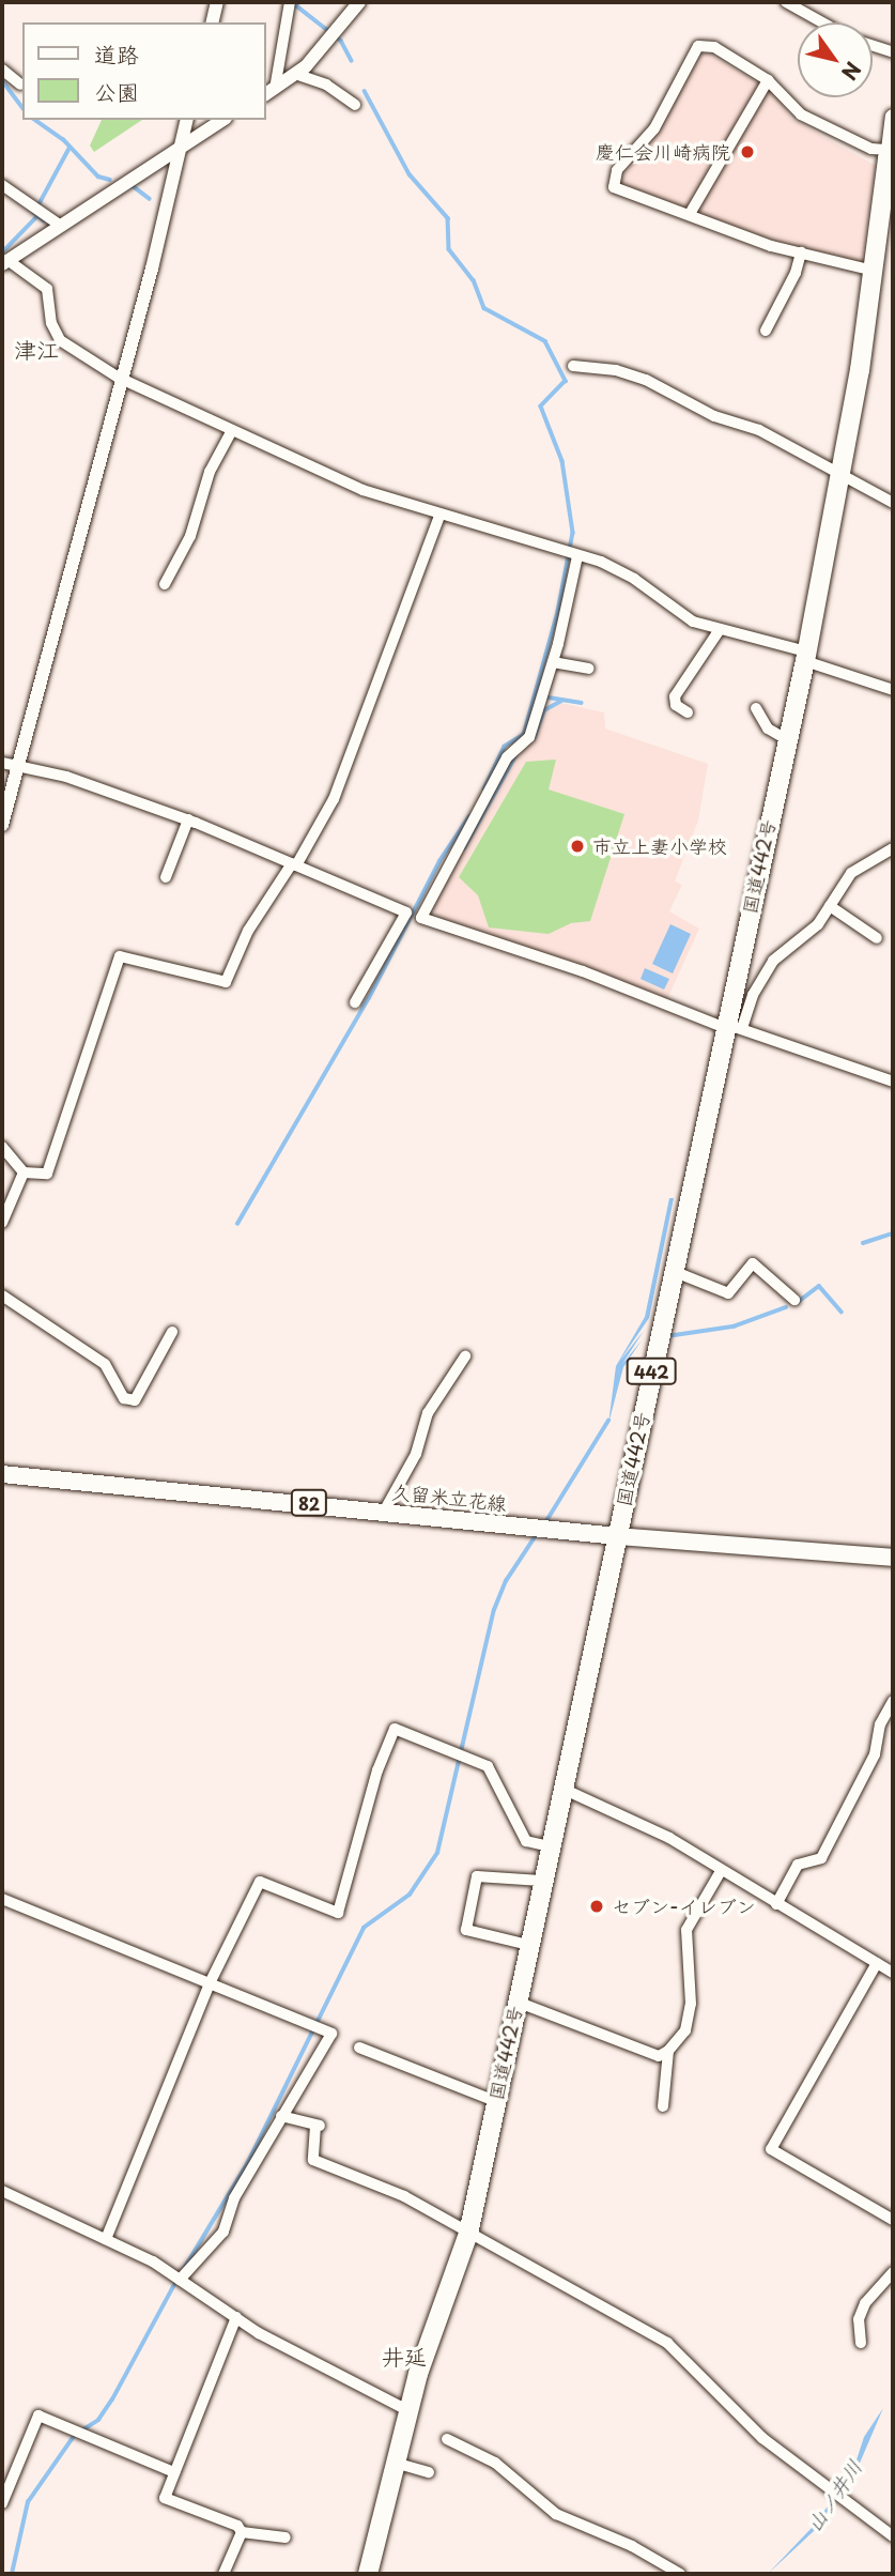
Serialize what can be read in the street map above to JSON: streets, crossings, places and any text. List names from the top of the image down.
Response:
{
  "streets": {
    "highway": ["国道442号", "442"],
    "main road": ["久留米立花線", "82"]
  },
  "crossings": [
    ["国道442号", "久留米立花線"]
  ],
  "districts": ["津江", "井延"],
  "water": ["山ノ井川"],
  "places": ["慶仁会川崎病院", "市立上妻小学校", "セブン-イレブン"],
  "legend": ["道路", "公園"],
  "north": "bottom right"
}
